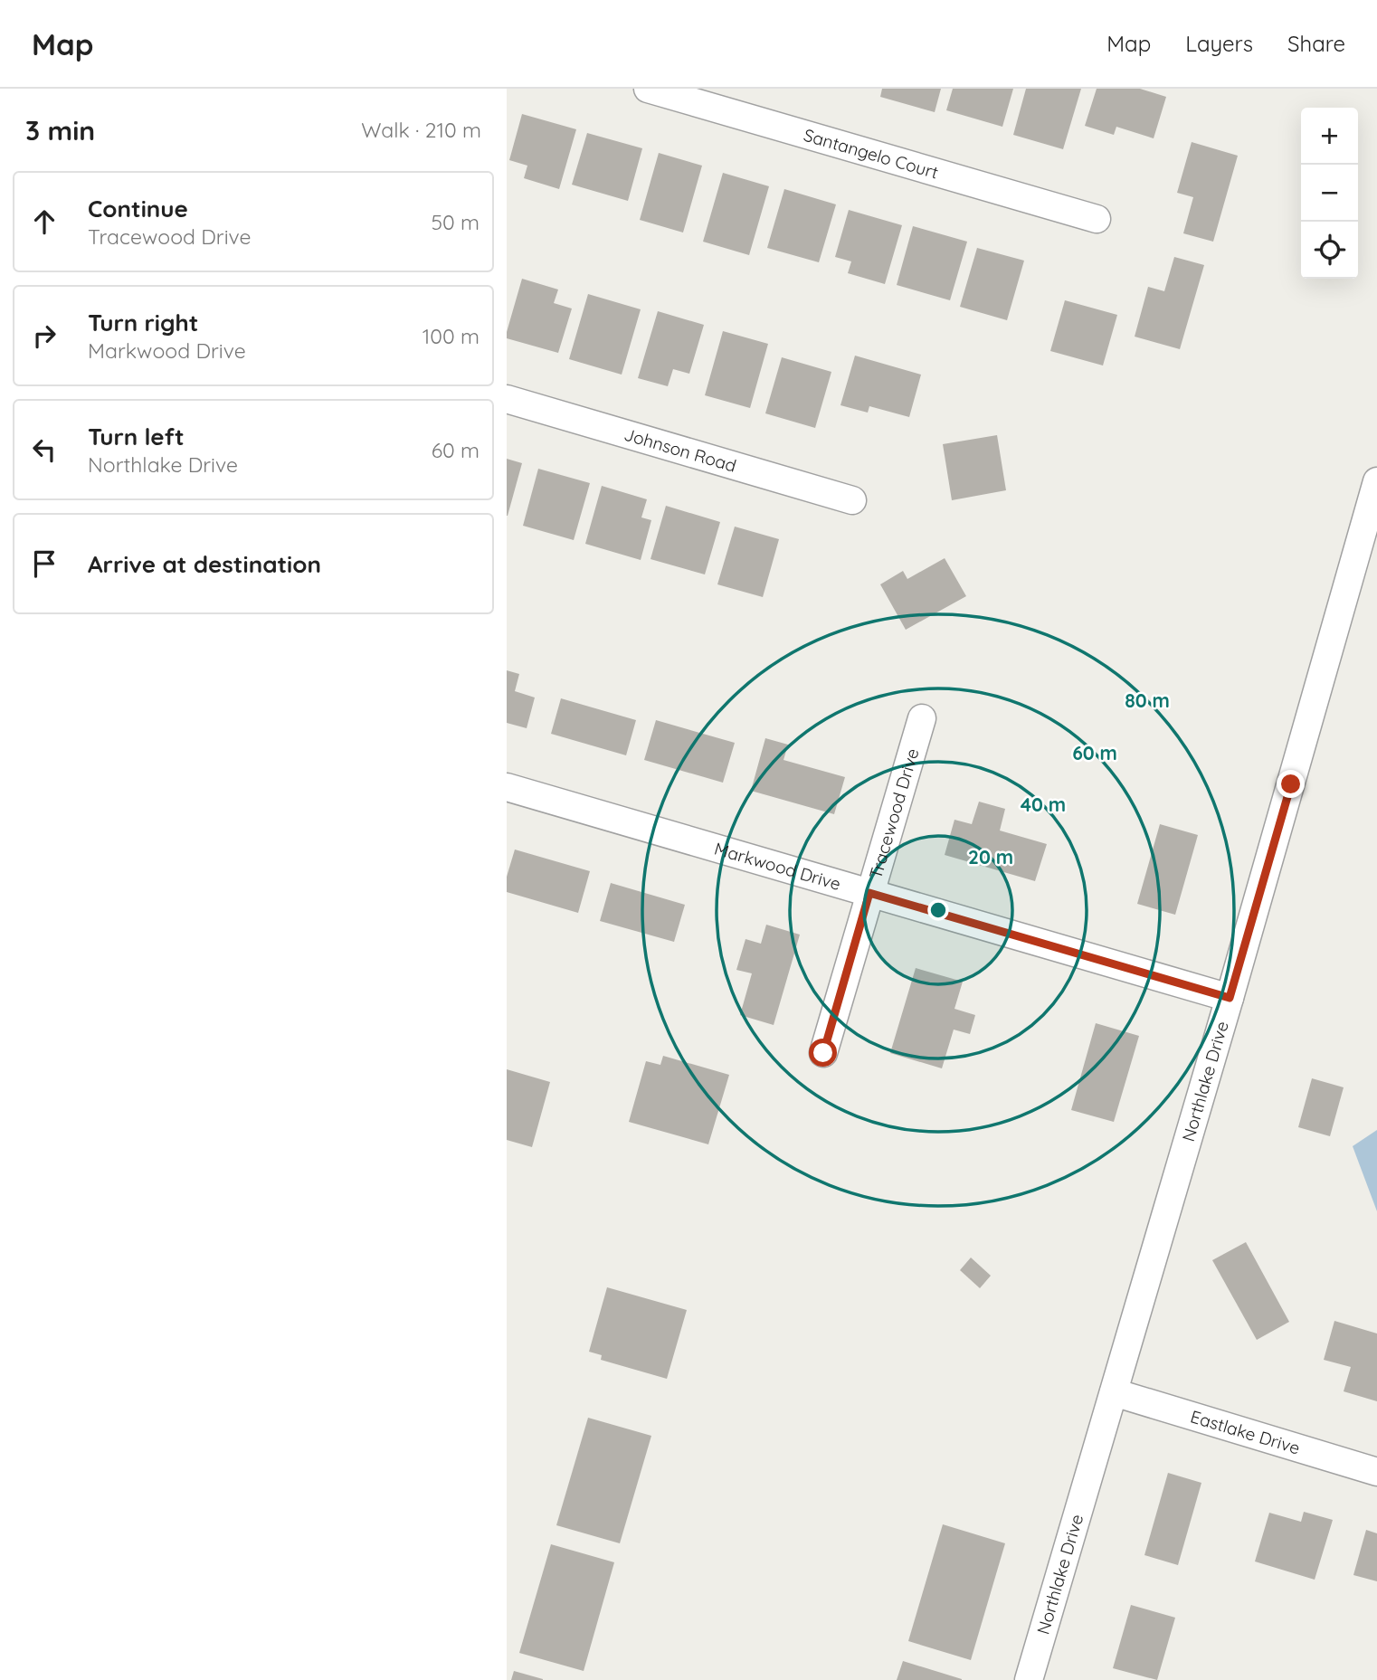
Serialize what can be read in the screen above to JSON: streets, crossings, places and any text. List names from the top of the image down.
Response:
{
  "streets": {
    "street": [
      "Santangelo Court",
      "Johnson Road",
      "Tracewood Drive",
      "Markwood Drive",
      "Northlake Drive",
      "Eastlake Drive"
    ]
  },
  "crossings": [
    ["Tracewood Drive", "Markwood Drive"],
    ["Markwood Drive", "Northlake Drive"],
    ["Northlake Drive", "Eastlake Drive"]
  ],
  "page": {
    "header": "Map",
    "nav": ["Map", "Layers", "Share"],
    "heading": ["3 min", "Walk · 210 m"],
    "map_buttons": ["+", "−"],
    "list": [
      ["Continue", "Tracewood Drive", "50 m"],
      ["Turn right", "Markwood Drive", "100 m"],
      ["Turn left", "Northlake Drive", "60 m"],
      "Arrive at destination"
    ]
  },
  "rings": [
    "80 m",
    "60 m",
    "40 m",
    "20 m"
  ]
}
